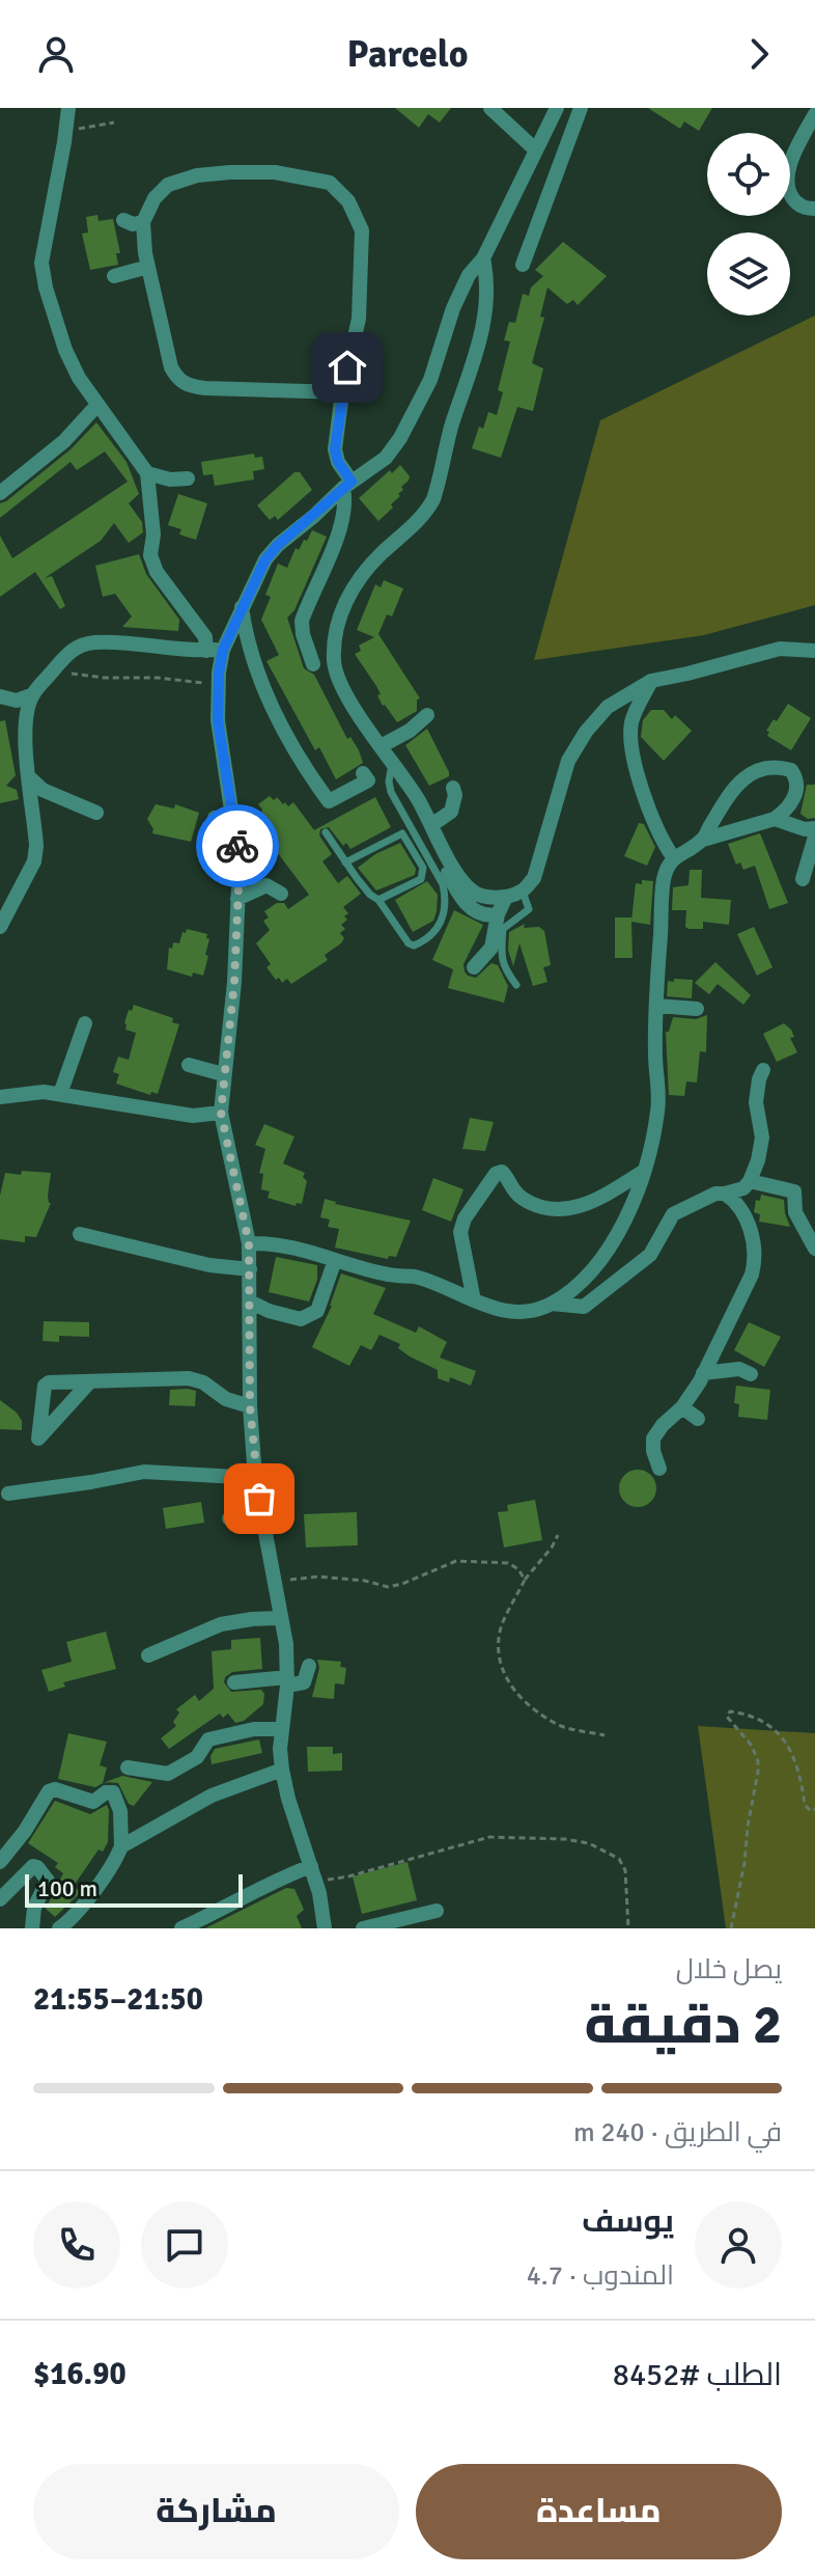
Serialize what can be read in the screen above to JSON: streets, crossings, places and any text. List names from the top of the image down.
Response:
{
  "scale_bar": "100 m",
  "page": {
    "header": "Parcelo",
    "scale": "100 m",
    "heading": ["2 دقيقة", "يصل خلال", "21:50–21:55"],
    "panel": [
      "يوسف",
      "المندوب · 4.7",
      "الطلب #8452",
      "$16.90"
    ],
    "bar": "في الطريق · 240 m",
    "buttons": ["مساعدة", "مشاركة"]
  }
}
